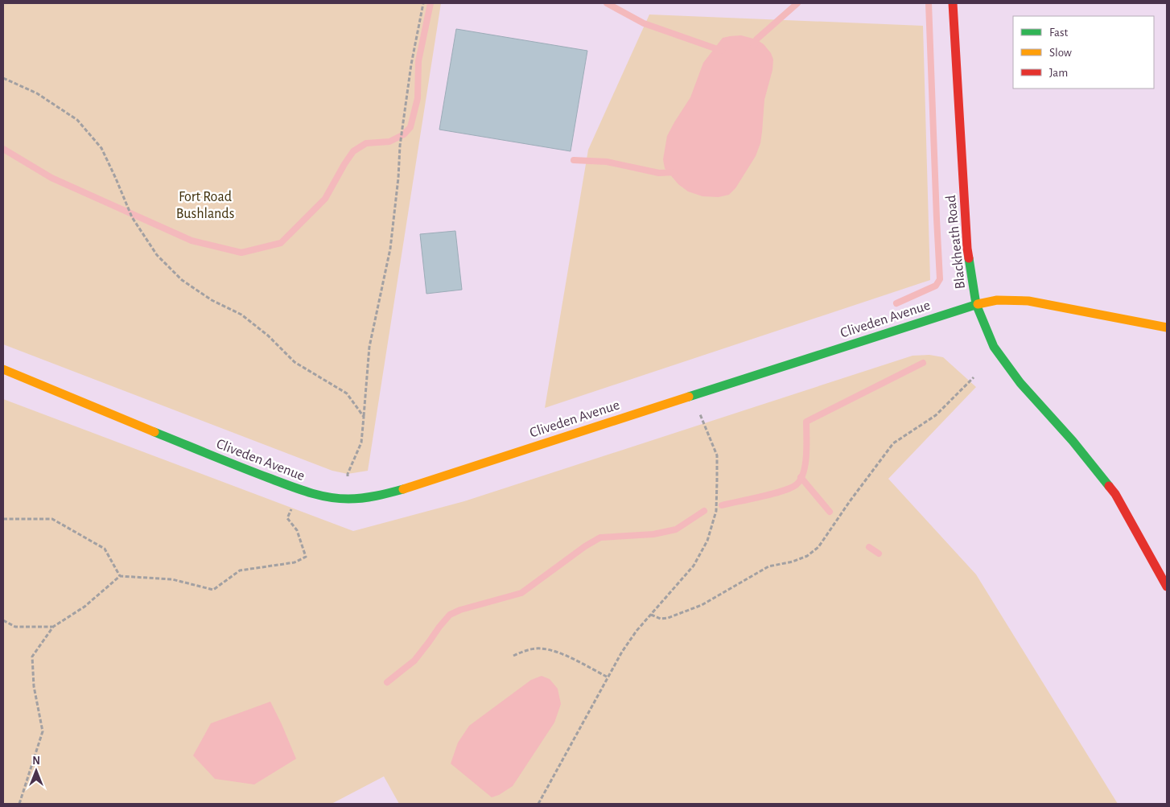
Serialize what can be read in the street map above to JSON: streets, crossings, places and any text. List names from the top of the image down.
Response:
{
  "streets": {
    "street": ["Blackheath Road", "Cliveden Avenue"]
  },
  "crossings": [
    ["Blackheath Road", "Cliveden Avenue"]
  ],
  "parks": ["Fort Road Bushlands"],
  "legend": ["Fast", "Slow", "Jam"],
  "north": "top"
}
